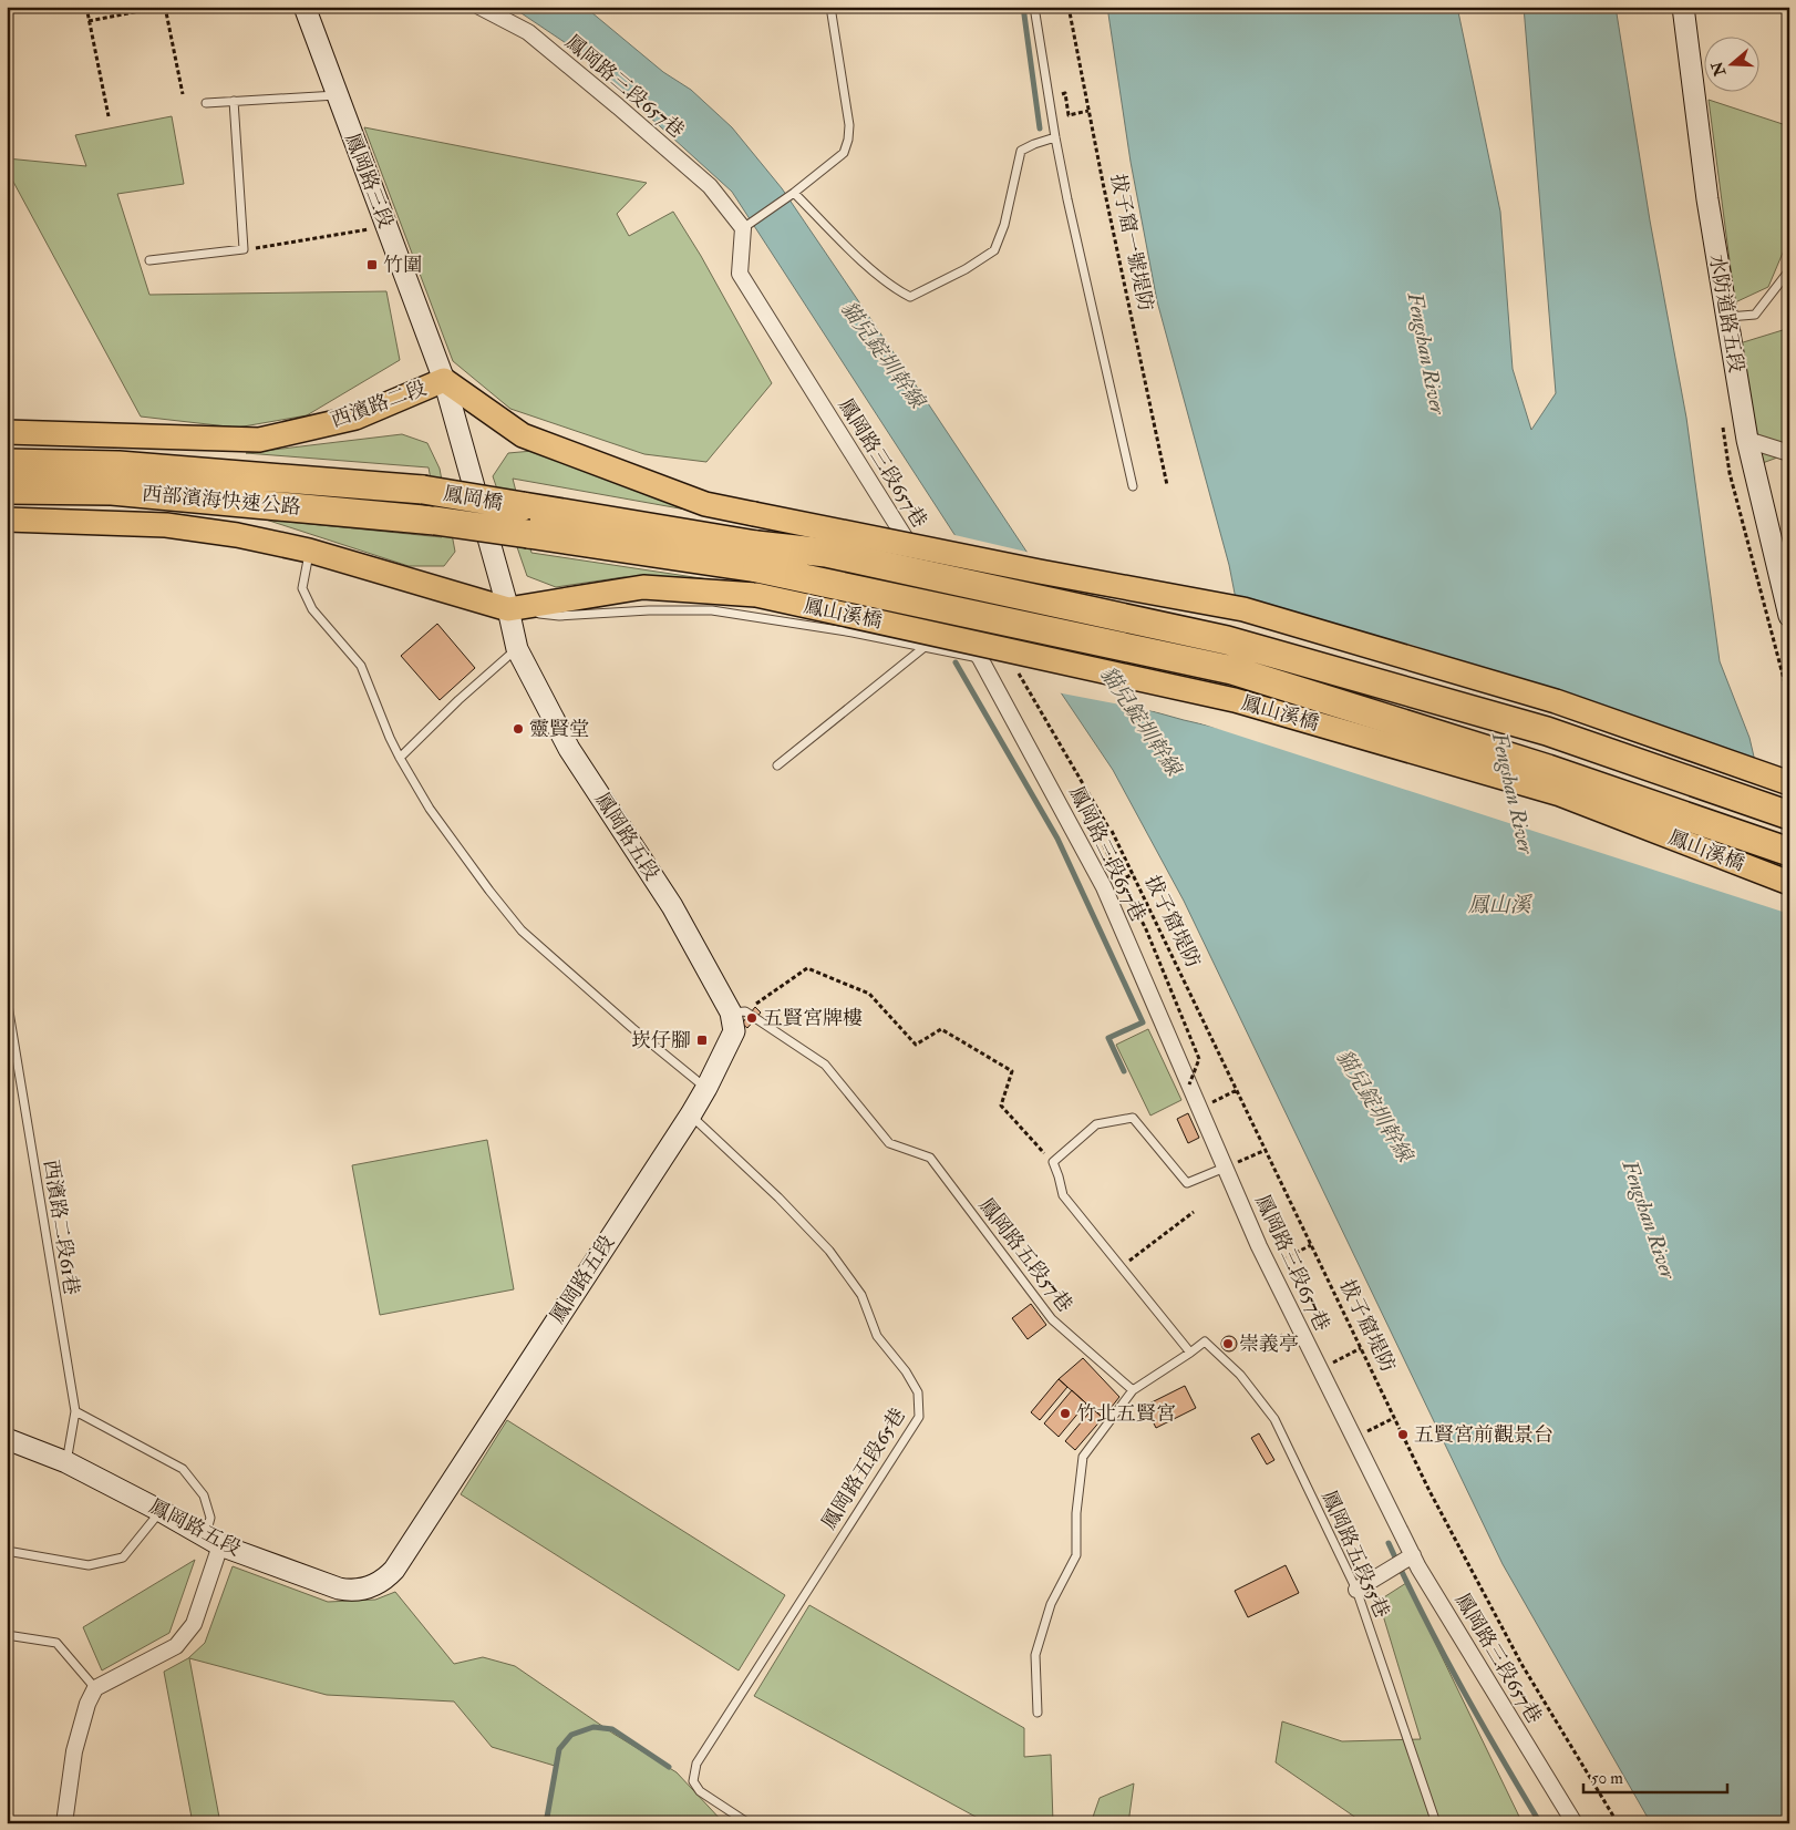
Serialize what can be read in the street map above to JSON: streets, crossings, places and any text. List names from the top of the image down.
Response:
{
  "streets": {
    "highway": ["鳳岡橋", "西部濱海快速公路", "鳳山溪橋"],
    "main road": ["西濱路二段"],
    "street": [
      "鳳岡路三段657巷",
      "鳳岡路三段",
      "水防道路五段",
      "鳳岡路五段"
    ],
    "lane": [
      "西濱路二段61巷",
      "鳳岡路五段57巷",
      "鳳岡路五段65巷",
      "鳳岡路五段55巷"
    ],
    "path": ["拔子窟一號堤防", "拔子窟堤防"]
  },
  "crossings": [
    ["鳳岡路三段", "西濱路二段"],
    ["鳳岡路三段", "鳳岡路五段"],
    ["鳳岡橋", "西部濱海快速公路"],
    ["鳳岡橋", "鳳山溪橋"],
    ["鳳岡路五段", "西濱路二段61巷"],
    ["鳳岡路五段", "鳳岡路五段57巷"],
    ["鳳岡路五段", "鳳岡路五段65巷"],
    ["鳳岡路五段57巷", "鳳岡路五段55巷"]
  ],
  "water": ["Fengshan River", "貓兒錠圳幹線", "鳳山溪"],
  "places": {
    "transit": ["竹圍", "崁仔腳"],
    "other": [
      "靈賢堂",
      "五賢宮牌樓",
      "崇義亭",
      "竹北五賢宮",
      "五賢宮前觀景台"
    ]
  },
  "scale_bar": "50 m",
  "north": "left"
}
